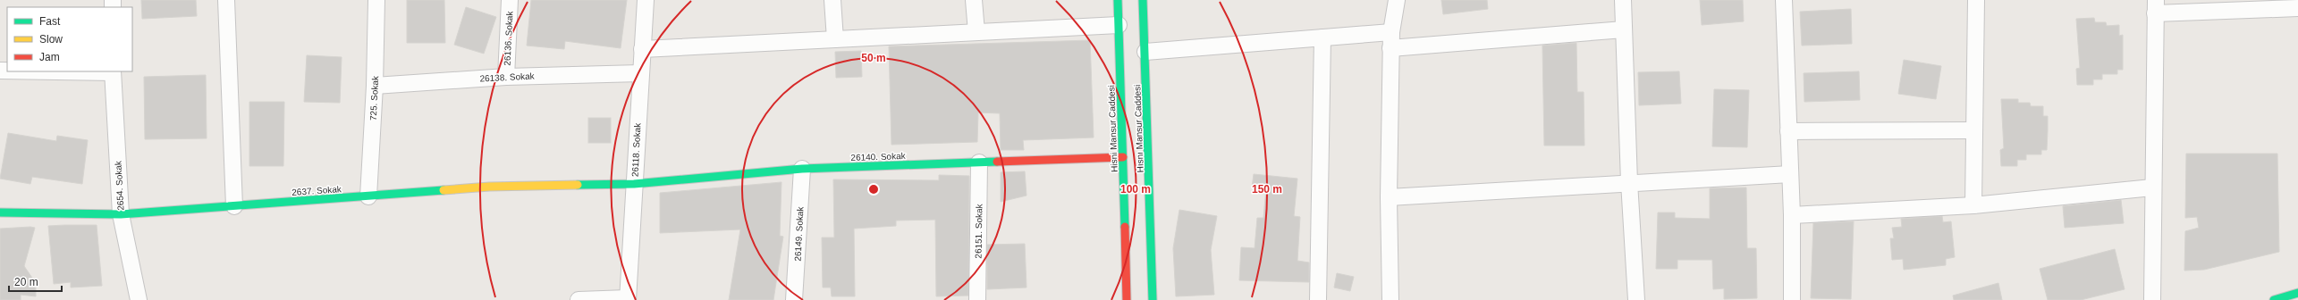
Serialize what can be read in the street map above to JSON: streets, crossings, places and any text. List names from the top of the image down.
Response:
{
  "streets": {
    "street": [
      "26136. Sokak",
      "26138. Sokak",
      "725. Sokak",
      "Hisni Mansur Caddesi",
      "Hısnı Mansur Caddesi",
      "26118. Sokak",
      "26140. Sokak",
      "2654. Sokak",
      "2637. Sokak",
      "26151. Sokak",
      "26149. Sokak"
    ]
  },
  "crossings": [
    ["26136. Sokak", "26138. Sokak"],
    ["26138. Sokak", "725. Sokak"],
    ["26138. Sokak", "26118. Sokak"],
    ["725. Sokak", "2637. Sokak"],
    ["Hisni Mansur Caddesi", "26140. Sokak"],
    ["26118. Sokak", "26140. Sokak"],
    ["26118. Sokak", "2637. Sokak"],
    ["26140. Sokak", "2637. Sokak"],
    ["26140. Sokak", "26151. Sokak"],
    ["26140. Sokak", "26149. Sokak"],
    ["2654. Sokak", "2637. Sokak"]
  ],
  "legend": ["Fast", "Slow", "Jam"],
  "scale_bar": "20 m",
  "rings": ["50 m", "100 m", "150 m"]
}
